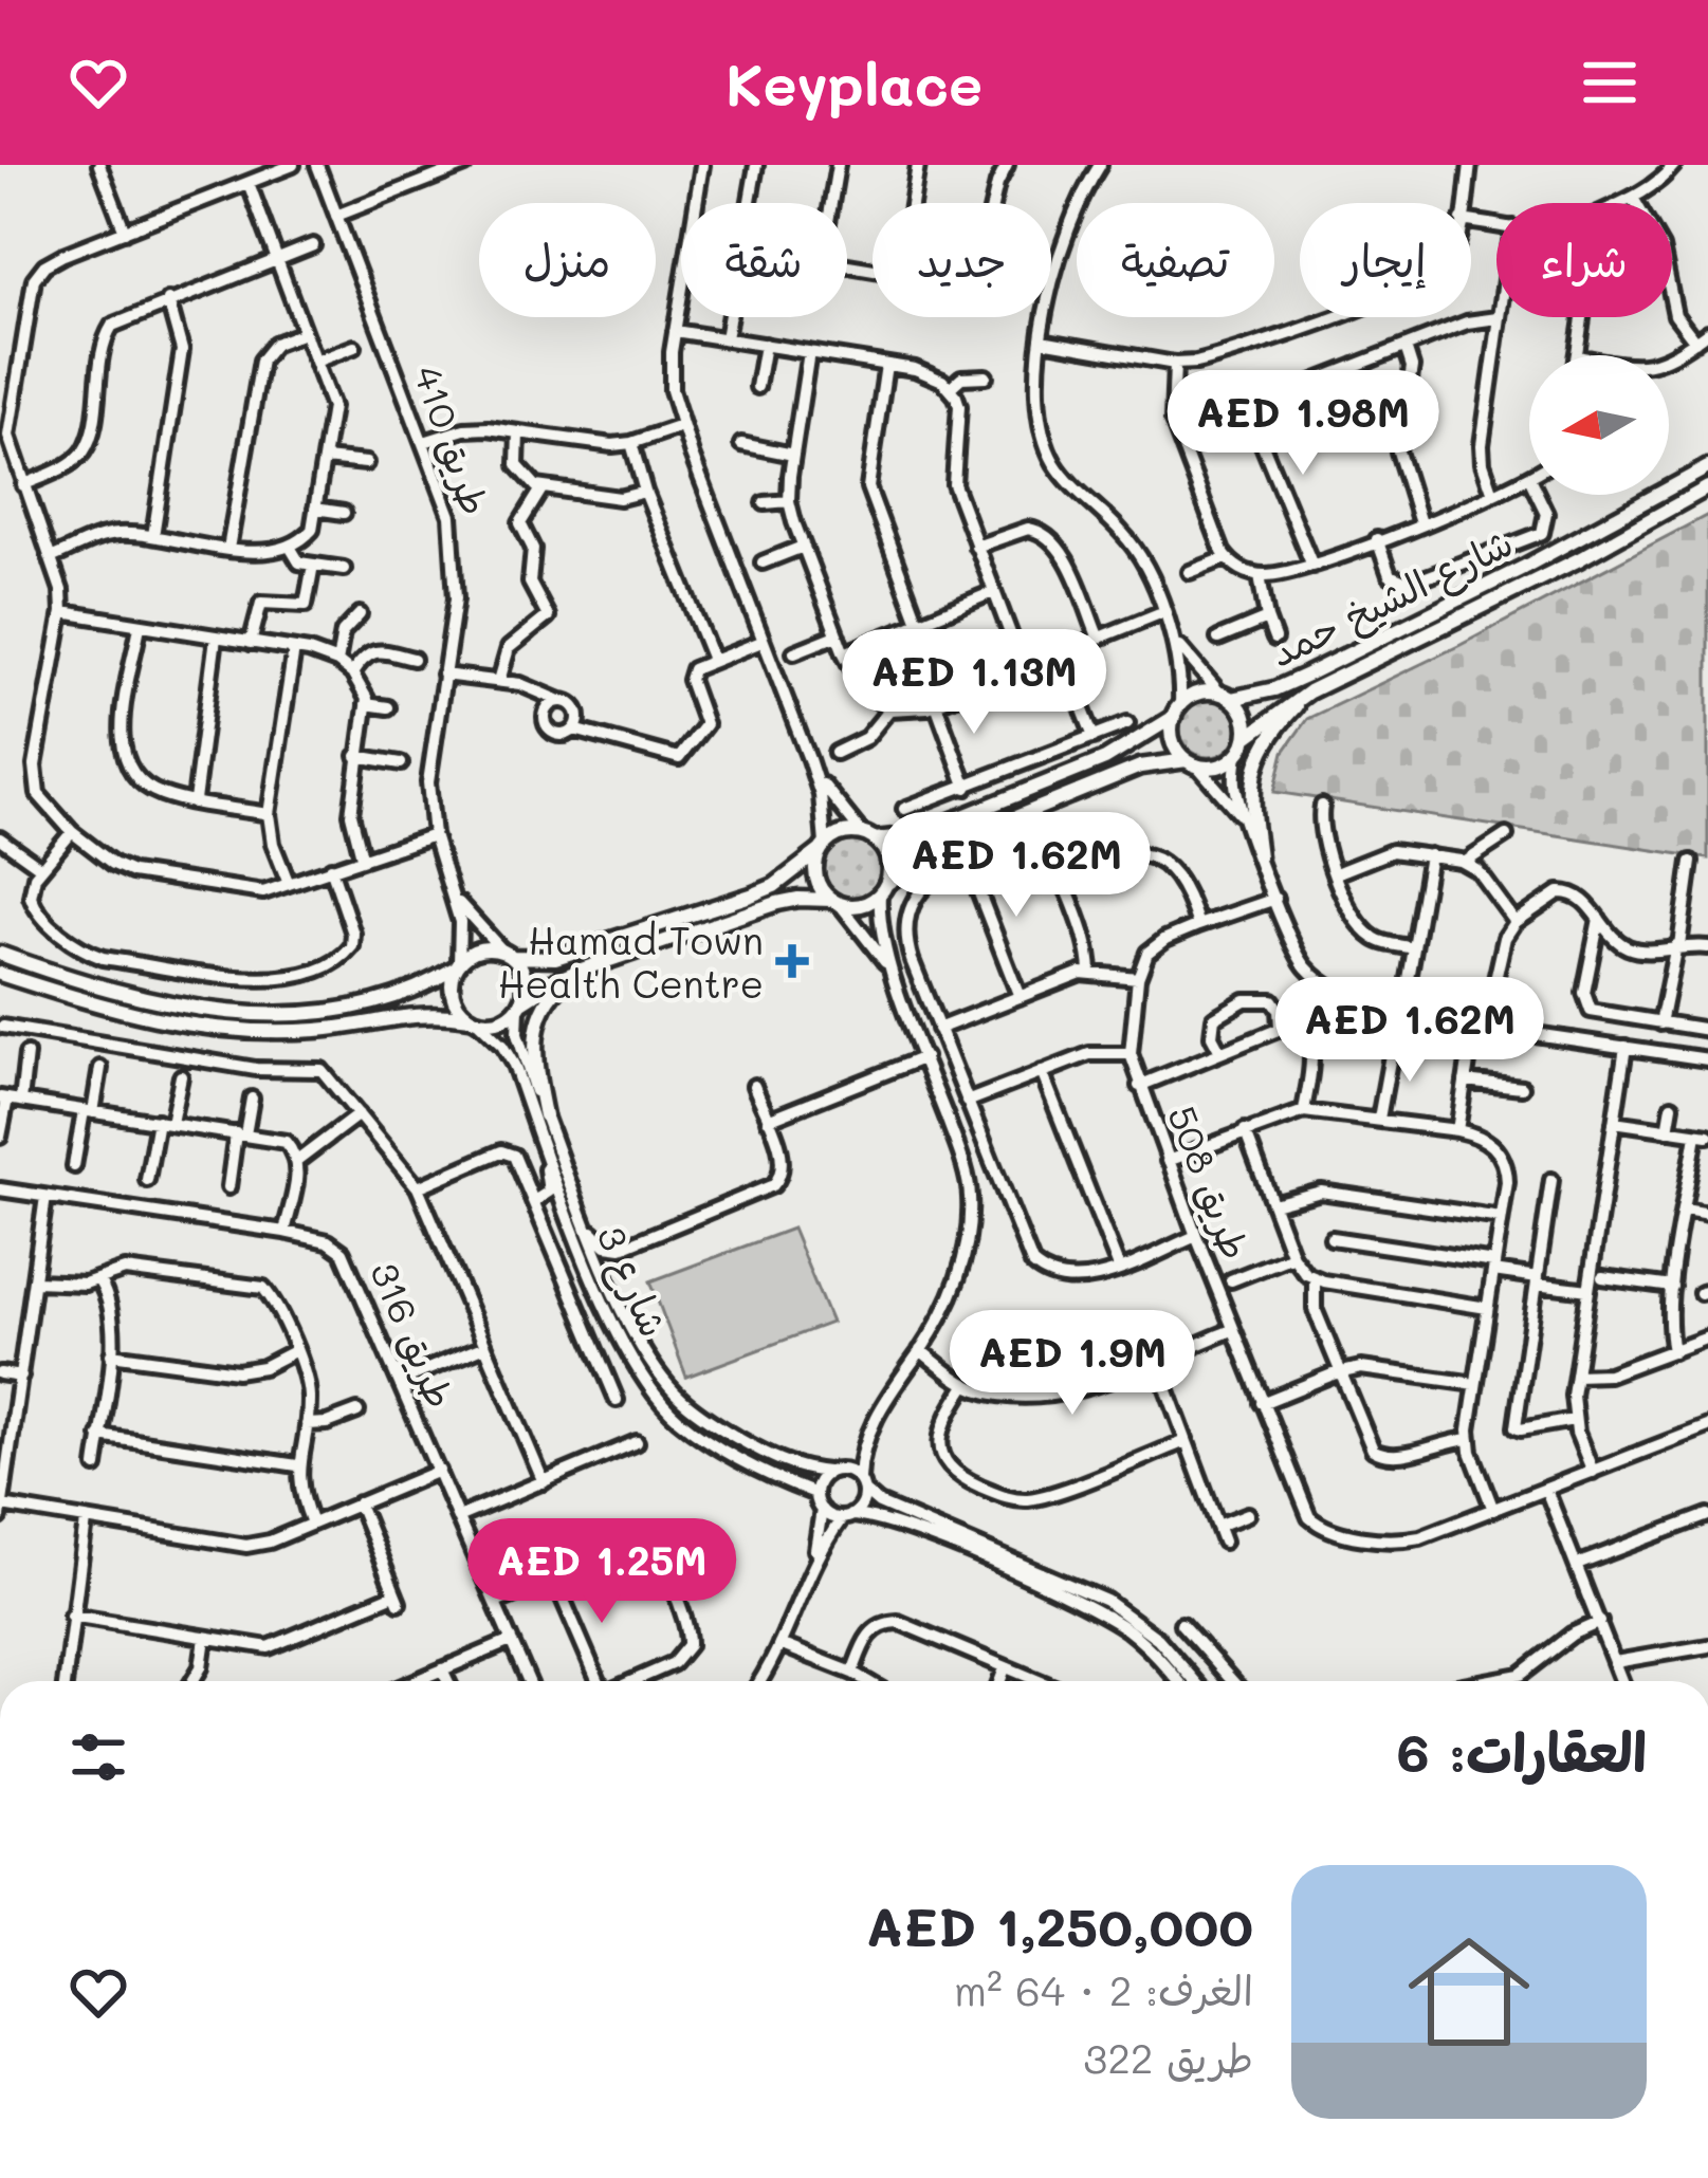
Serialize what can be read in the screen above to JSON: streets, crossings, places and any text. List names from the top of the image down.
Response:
{
  "streets": {
    "main road": ["شارع الشيخ حمد"],
    "street": [
      "طريق 410",
      "طريق 508",
      "شارع 3",
      "طريق 316"
    ]
  },
  "crossings": [
    ["طريق 410", "شارع 3"]
  ],
  "places": {
    "health": ["Hamad Town Health Centre"]
  },
  "north": "left",
  "page": {
    "header": "Keyplace",
    "chip": [
      "شراء",
      "إيجار",
      "تصفية",
      "جديد",
      "شقة",
      "منزل"
    ],
    "price": [
      "AED 1.98M",
      "AED 1.13M",
      "AED 1.62M",
      "AED 1.62M",
      "AED 1.9M",
      "AED 1.25M"
    ],
    "heading": "العقارات: 6",
    "list": [
      {
        "name": "AED 1,250,000",
        "note": "الغرف: 2 · 64 m² · طريق 322"
      }
    ]
  }
}
